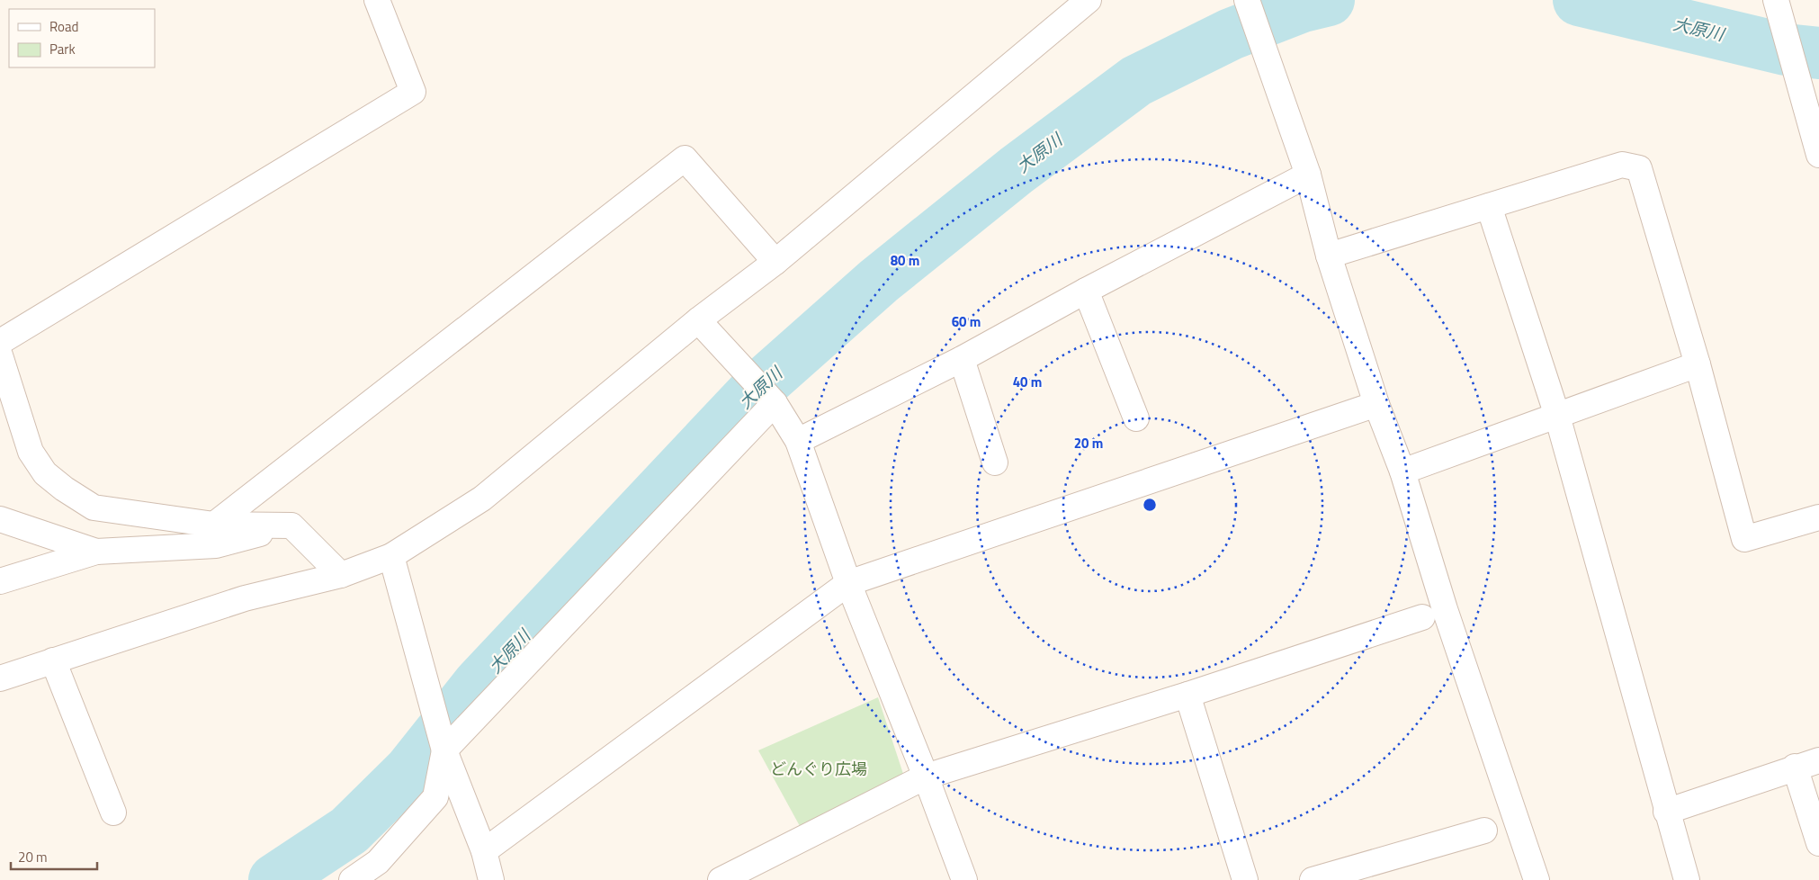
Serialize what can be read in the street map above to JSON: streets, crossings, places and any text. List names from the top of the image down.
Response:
{
  "water": ["大原川"],
  "parks": ["どんぐり広場"],
  "legend": ["Road", "Park"],
  "scale_bar": "20 m",
  "rings": [
    "80 m",
    "60 m",
    "40 m",
    "20 m"
  ]
}
